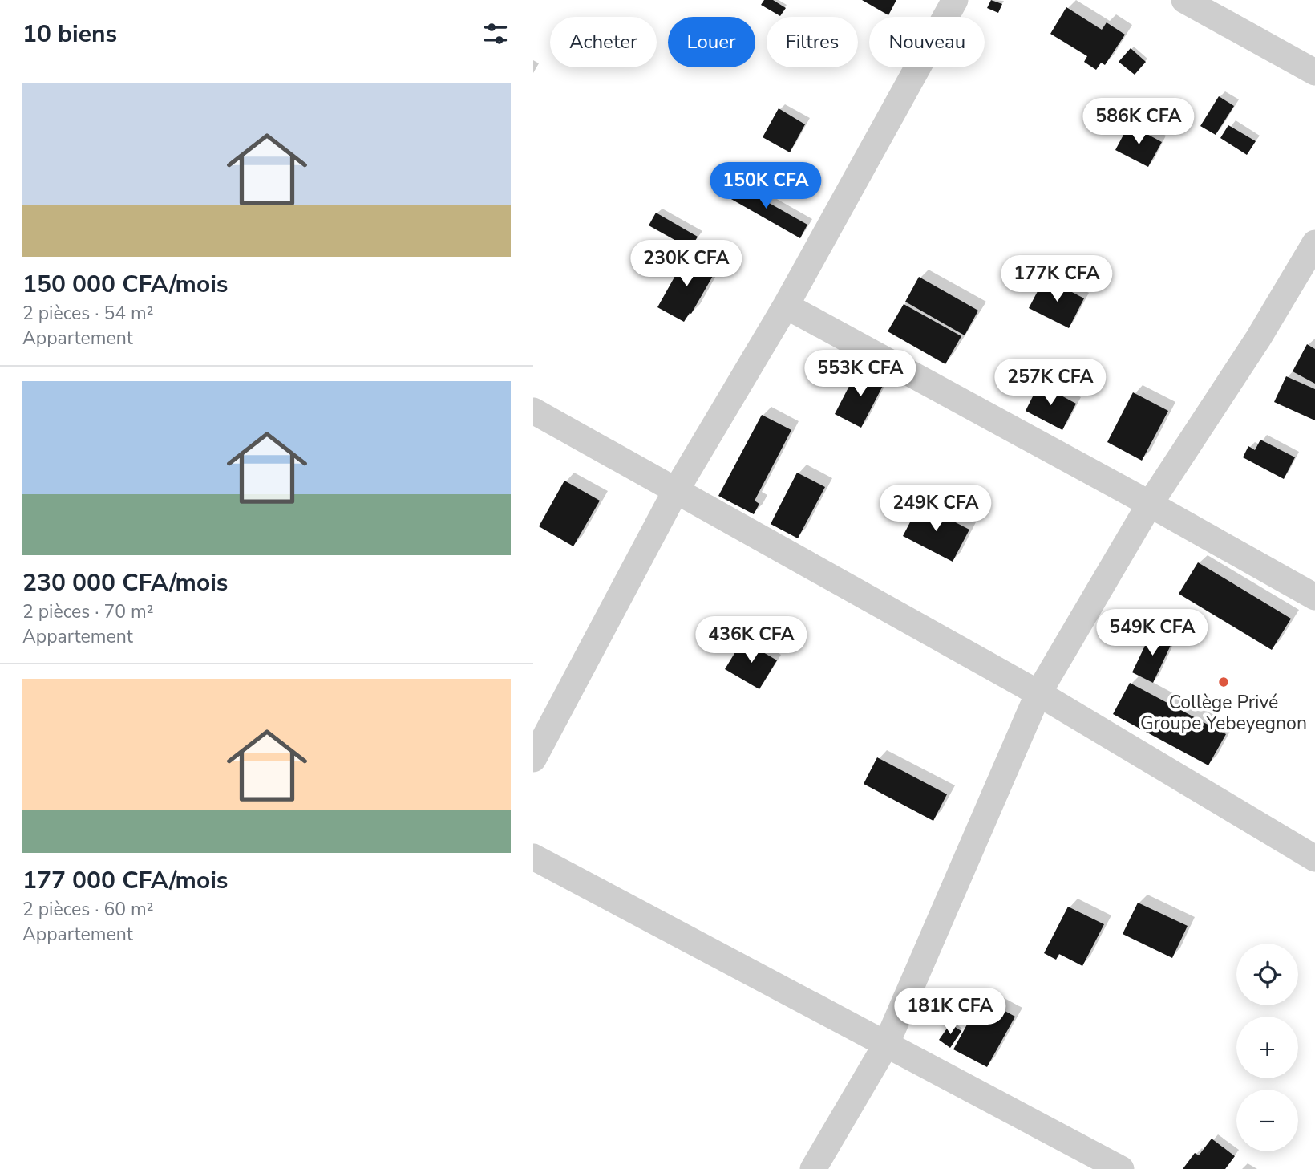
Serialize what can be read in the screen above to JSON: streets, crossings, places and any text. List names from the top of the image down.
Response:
{
  "places": ["Collège Privé Groupe Yebeyegnon"],
  "page": {
    "heading": "10 biens",
    "chip": [
      "Acheter",
      "Louer",
      "Filtres",
      "Nouveau"
    ],
    "list": [
      {
        "name": "150 000 CFA/mois",
        "note": "2 pièces · 54 m² · Appartement"
      },
      {
        "name": "230 000 CFA/mois",
        "note": "2 pièces · 70 m² · Appartement"
      },
      {
        "name": "177 000 CFA/mois",
        "note": "2 pièces · 60 m² · Appartement"
      }
    ],
    "price": [
      "586K CFA",
      "150K CFA",
      "230K CFA",
      "177K CFA",
      "553K CFA",
      "257K CFA",
      "249K CFA",
      "549K CFA",
      "436K CFA",
      "181K CFA"
    ],
    "map_buttons": ["+", "−"]
  }
}
